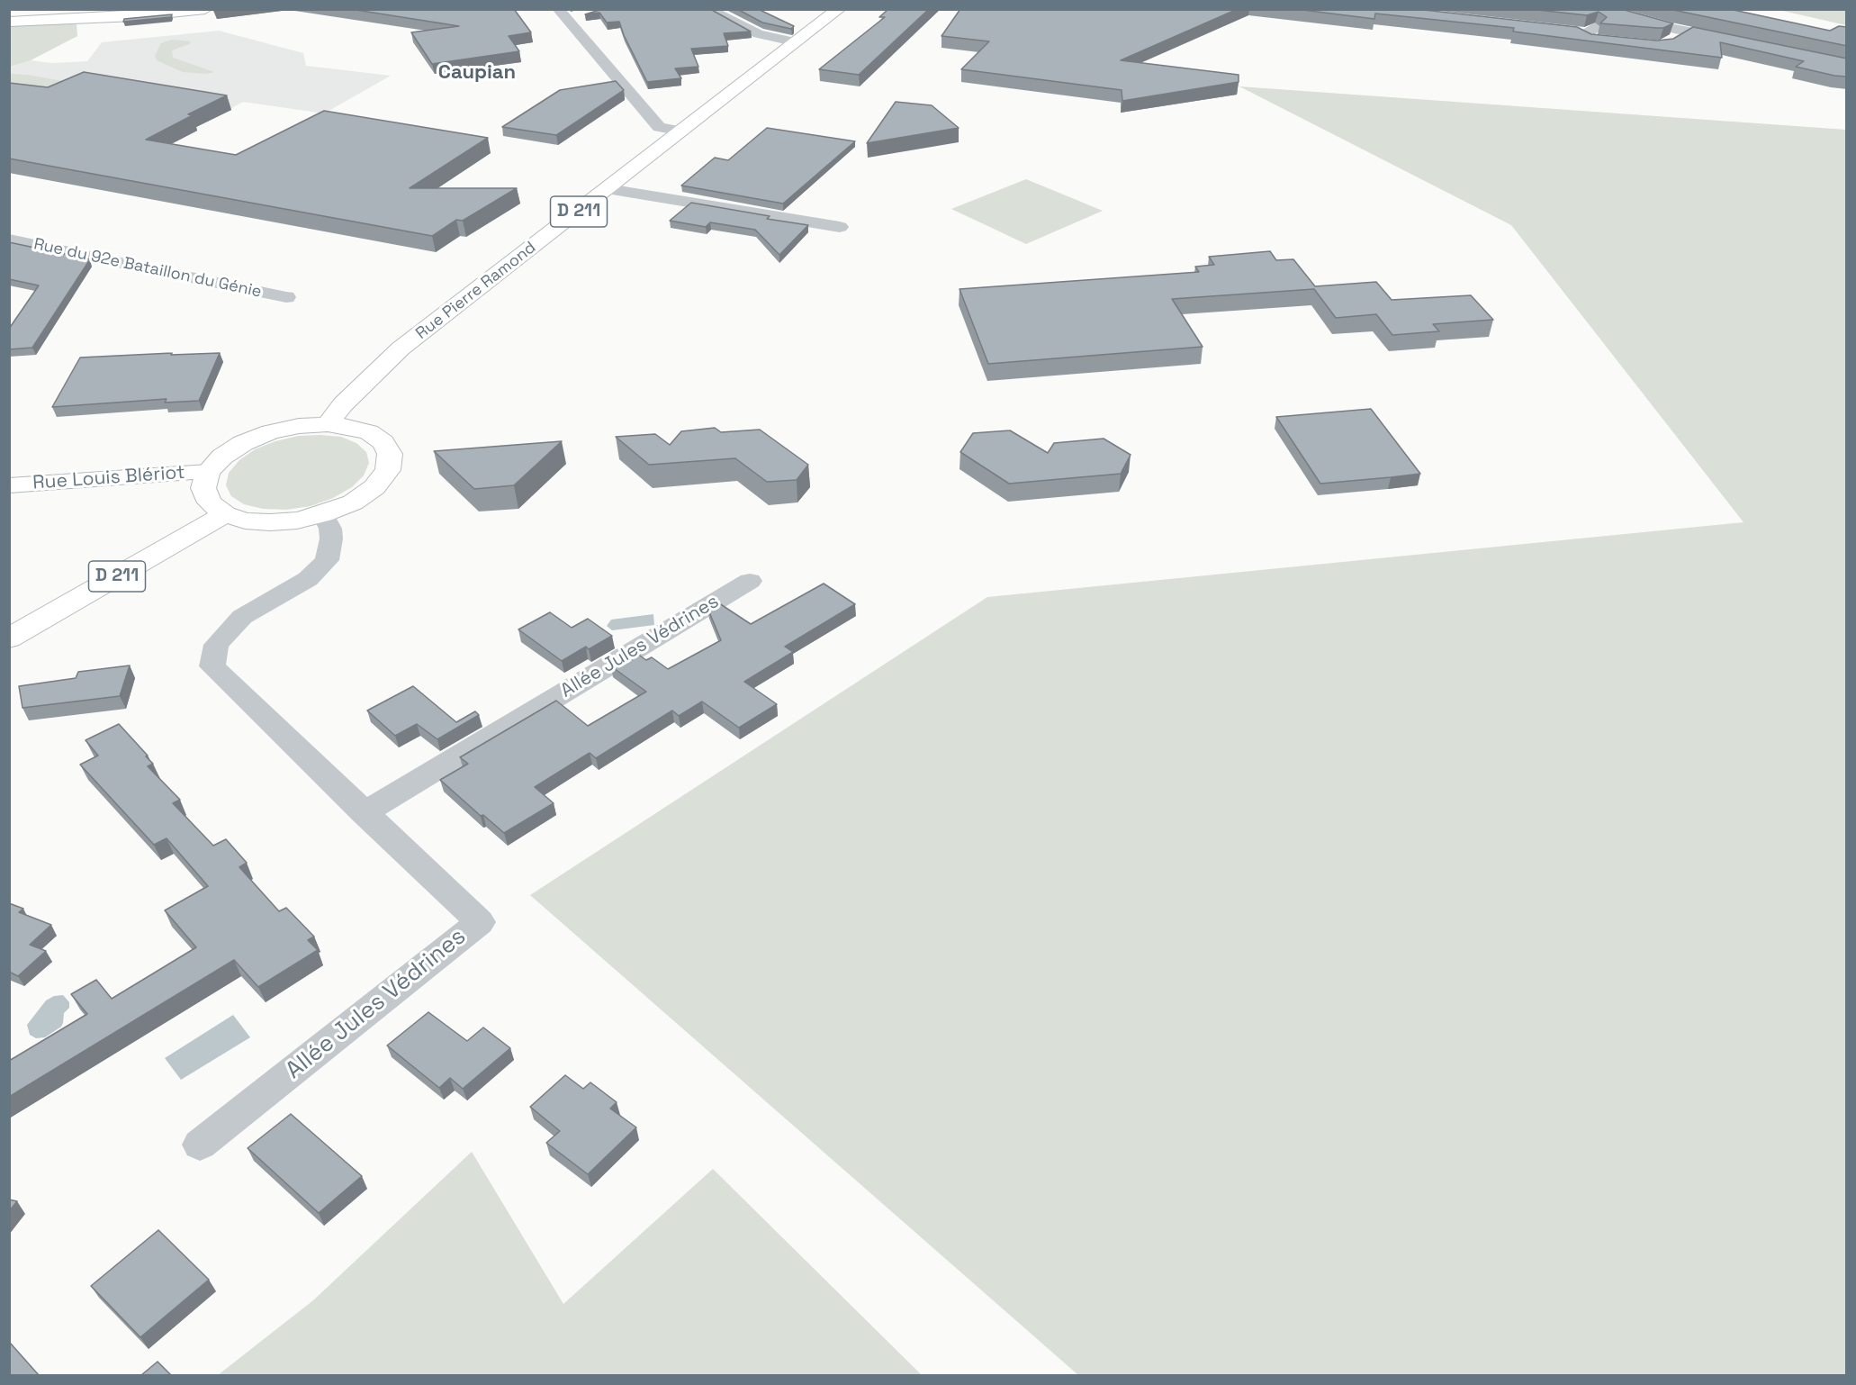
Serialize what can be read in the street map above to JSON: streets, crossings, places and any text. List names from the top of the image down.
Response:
{
  "streets": {
    "main road": ["D 211", "Rue Pierre Ramond", "Rue Louis Blériot"],
    "street": ["Rue du 92e Bataillon du Génie", "Allée Jules Védrines"]
  },
  "districts": ["Caupian"]
}
